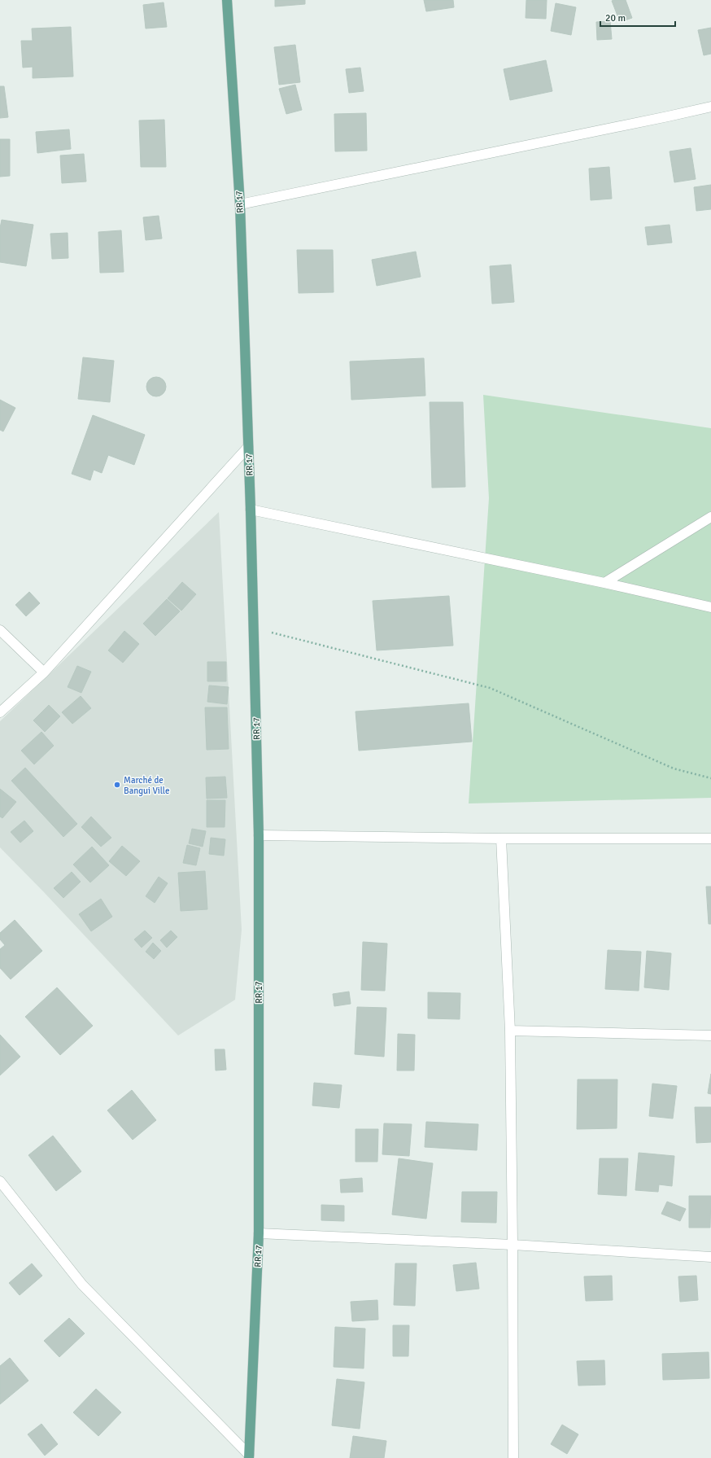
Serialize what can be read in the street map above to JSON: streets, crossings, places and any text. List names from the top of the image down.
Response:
{
  "streets": {
    "main road": ["RR 17"]
  },
  "places": ["Marché de Bangui Ville"],
  "scale_bar": "20 m"
}
